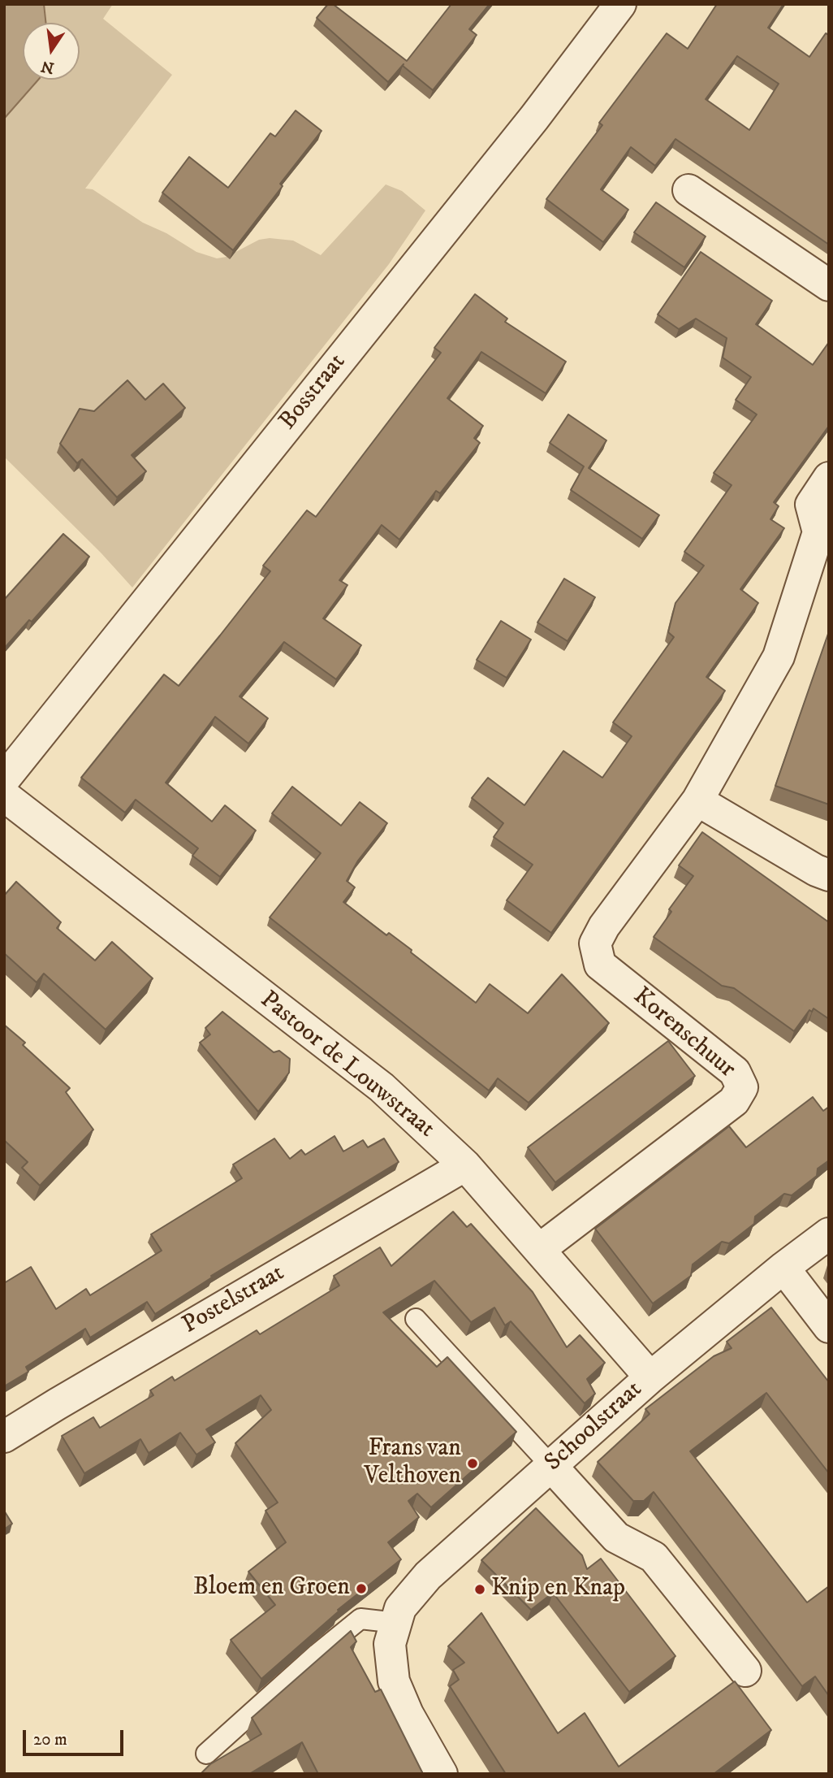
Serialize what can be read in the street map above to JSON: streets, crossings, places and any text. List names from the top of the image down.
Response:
{
  "streets": {
    "street": [
      "Bosstraat",
      "Korenschuur",
      "Pastoor de Louwstraat",
      "Postelstraat",
      "Schoolstraat"
    ]
  },
  "crossings": [
    ["Korenschuur", "Pastoor de Louwstraat"],
    ["Pastoor de Louwstraat", "Postelstraat"],
    ["Pastoor de Louwstraat", "Schoolstraat"]
  ],
  "places": ["Frans van Velthoven", "Bloem en Groen", "Knip en Knap"],
  "scale_bar": "20 m",
  "north": "bottom"
}
